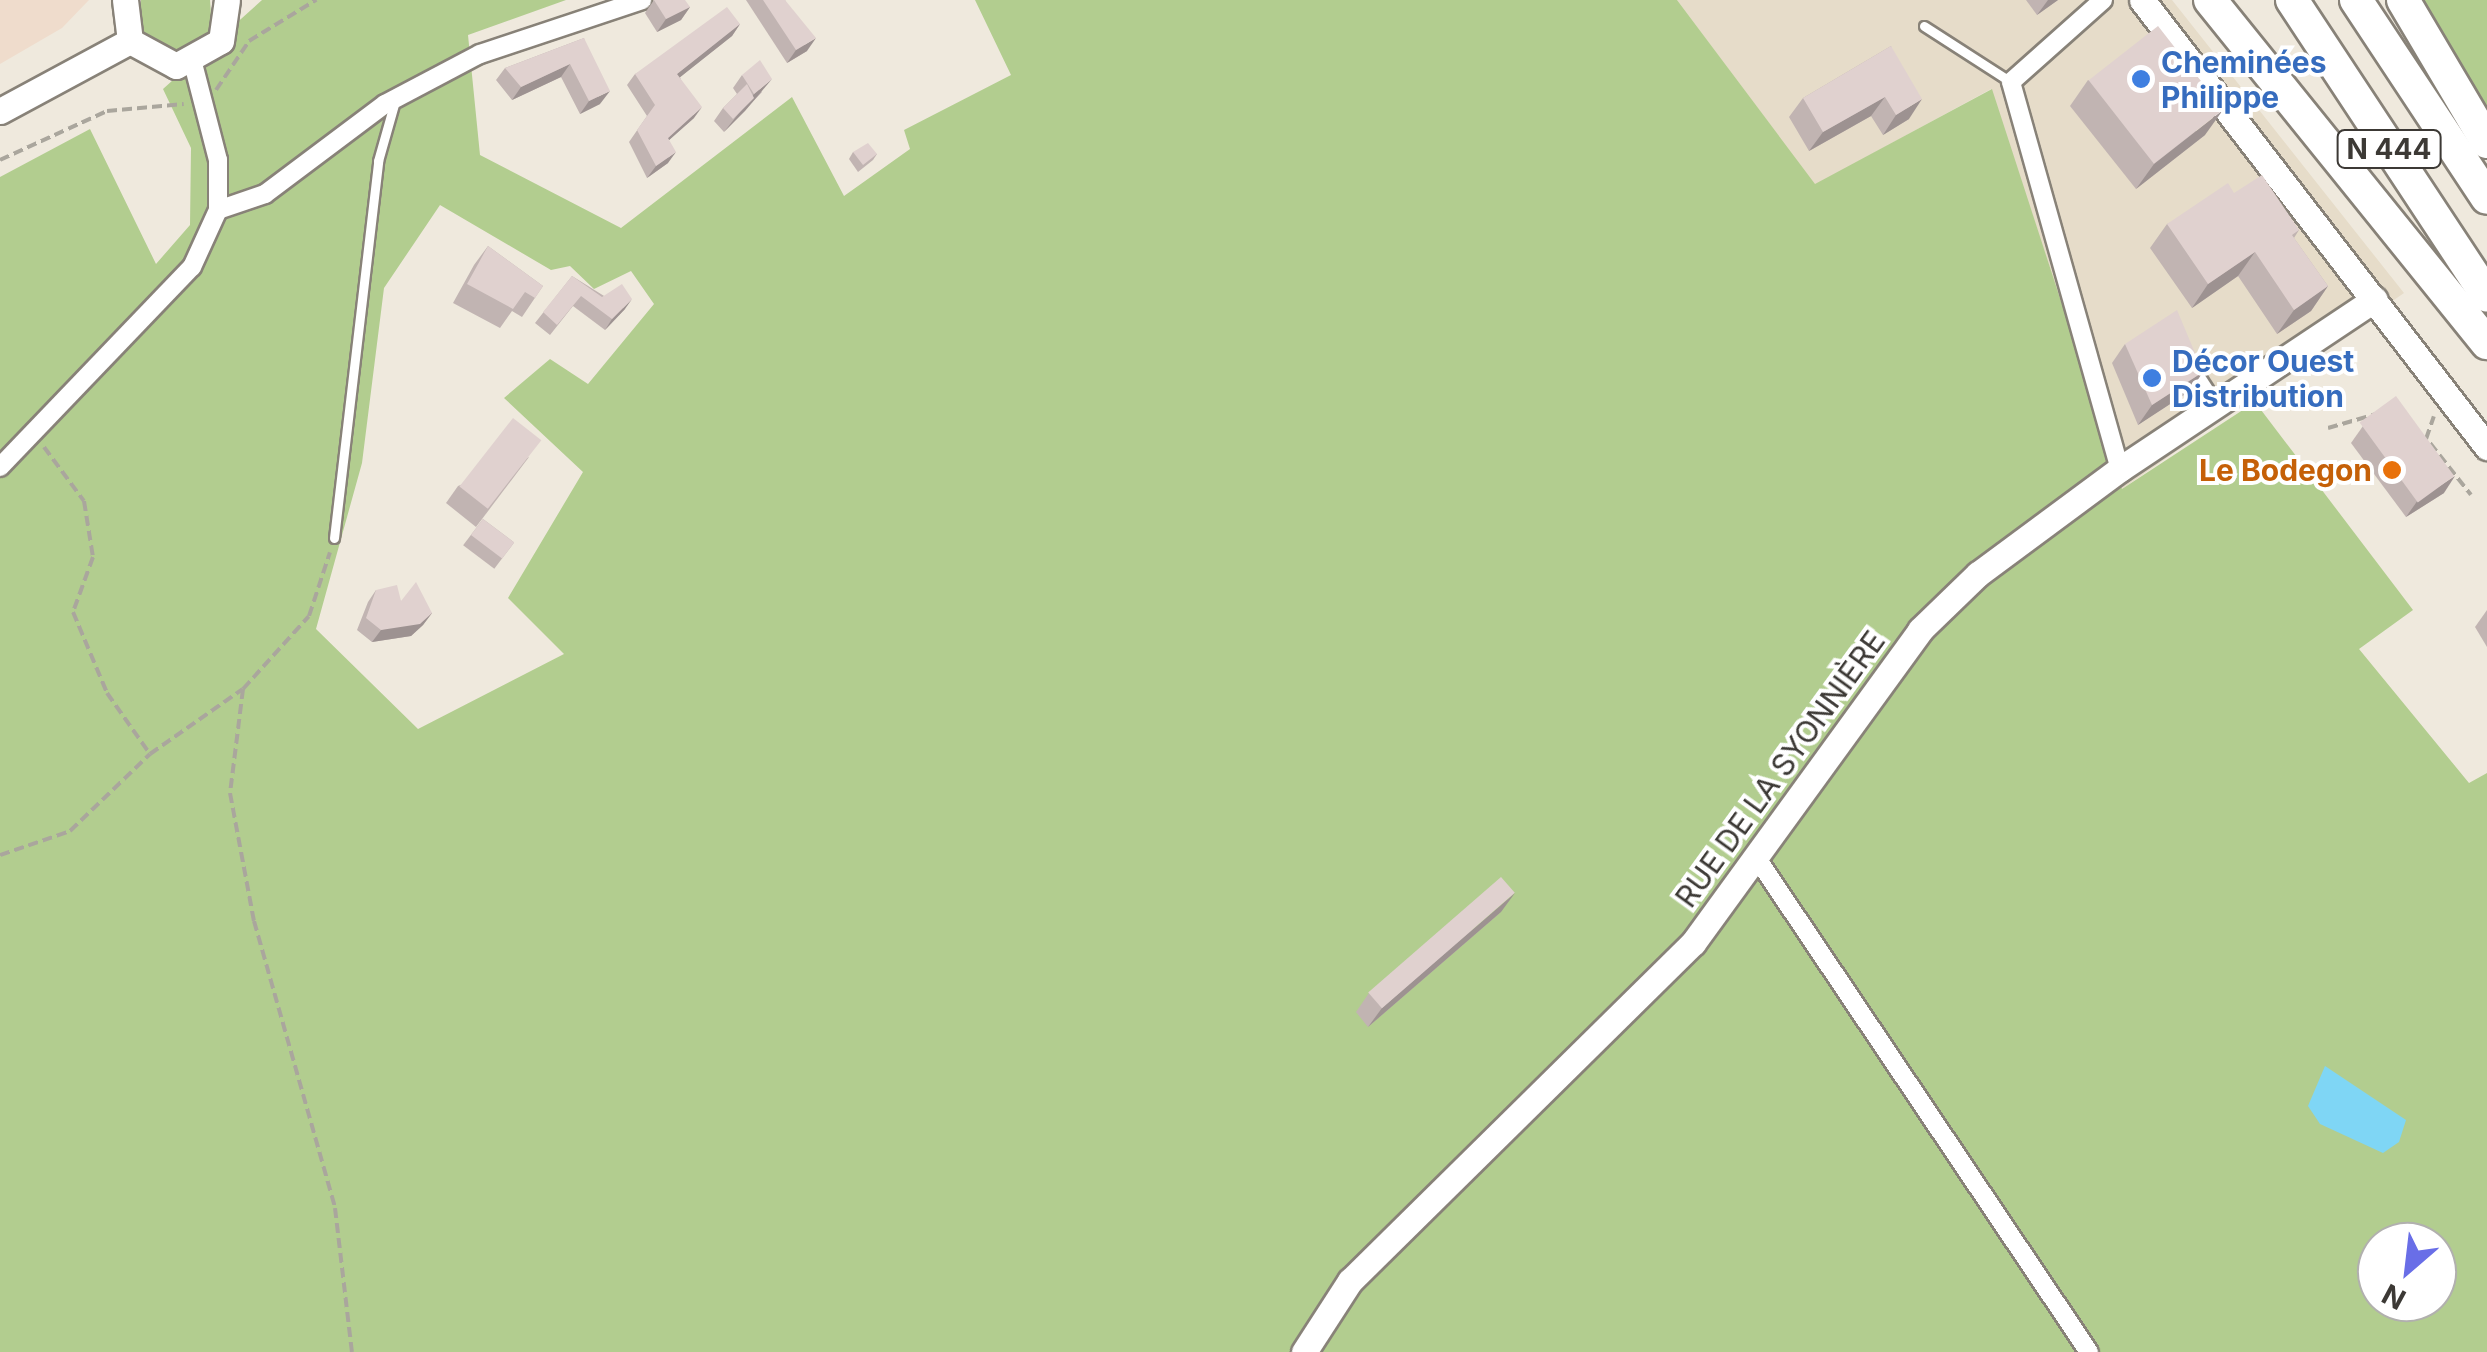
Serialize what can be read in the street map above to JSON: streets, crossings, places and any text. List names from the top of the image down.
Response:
{
  "streets": {
    "highway": ["N 444"],
    "street": ["RUE DE LA SYONNIÈRE"]
  },
  "places": ["Cheminées Philippe", "Décor Ouest Distribution", "Le Bodegon"],
  "north": "bottom left"
}
